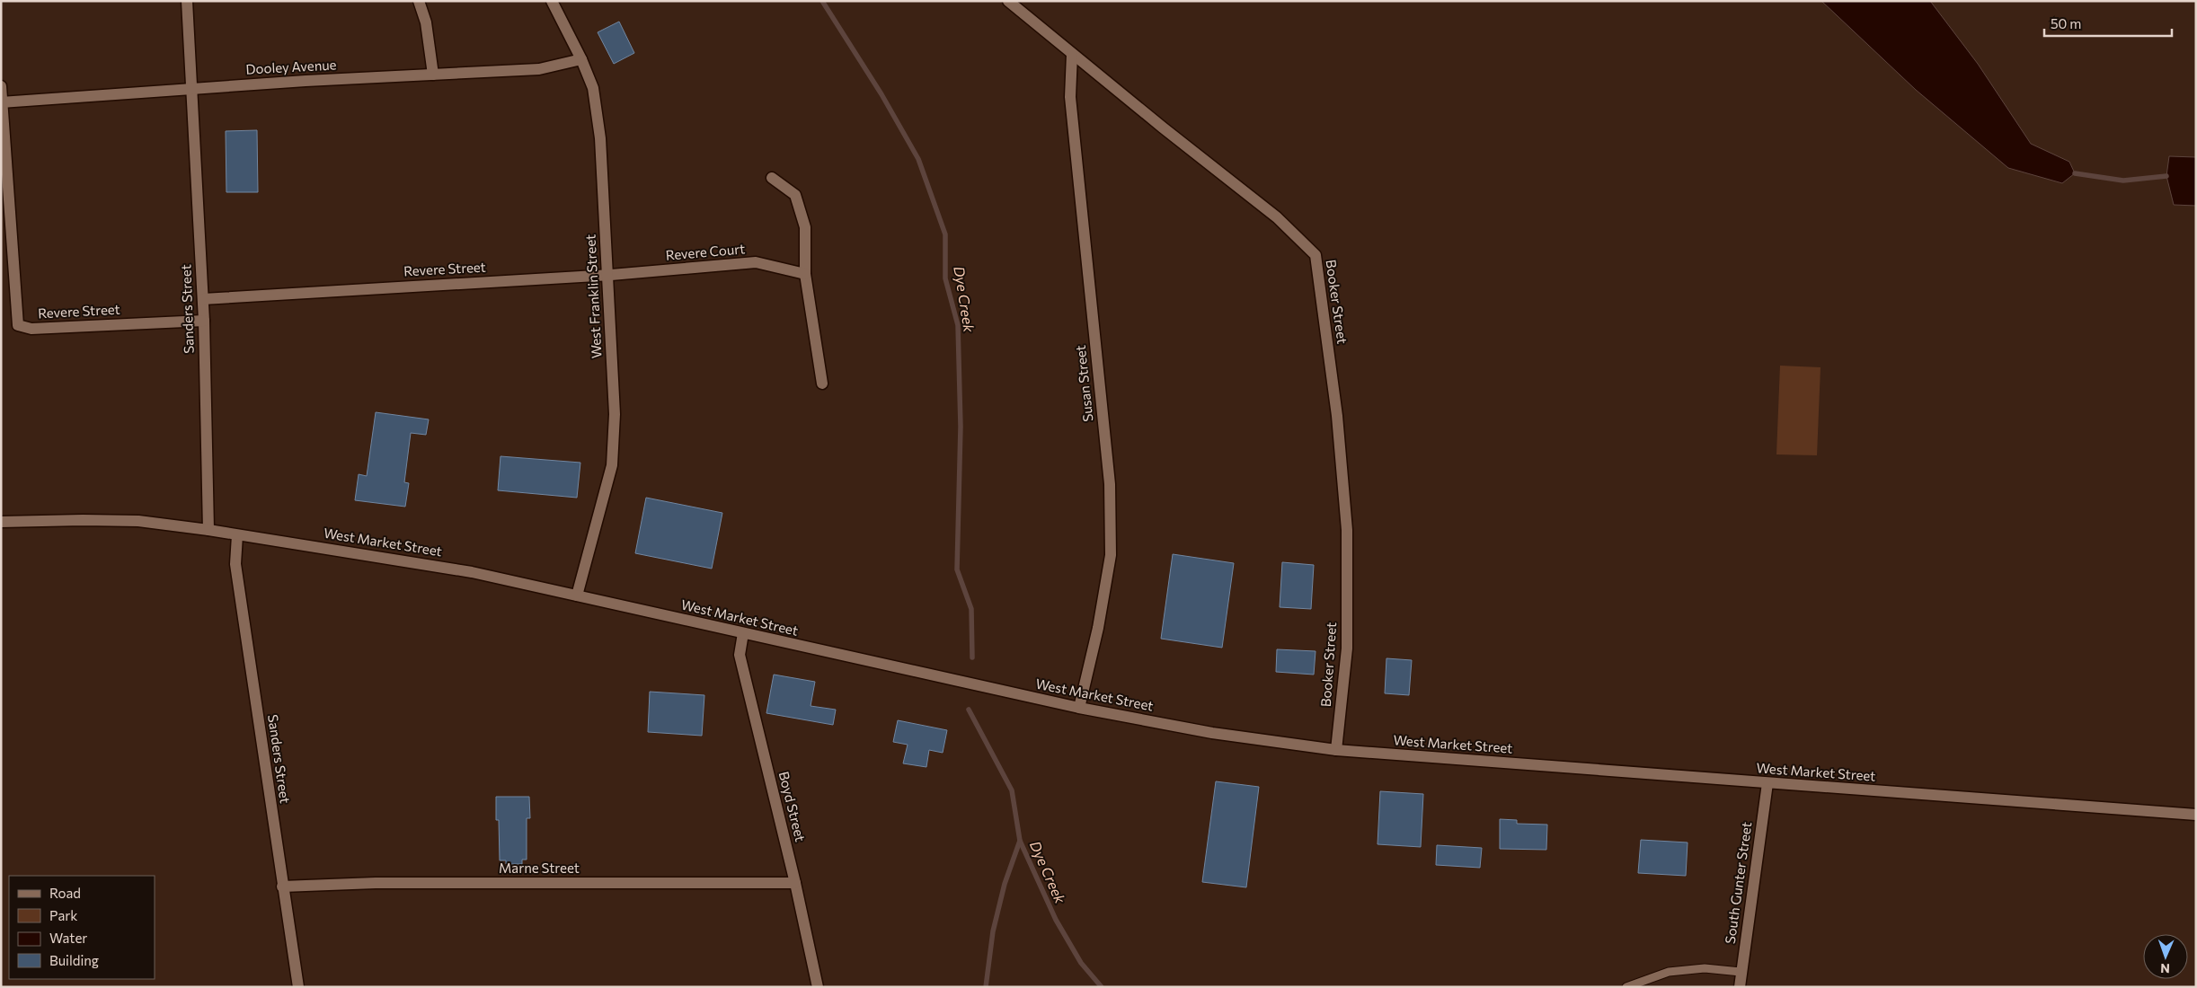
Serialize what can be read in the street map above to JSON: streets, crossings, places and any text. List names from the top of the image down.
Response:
{
  "streets": {
    "street": [
      "Dooley Avenue",
      "Revere Court",
      "Revere Street",
      "West Franklin Street",
      "Booker Street",
      "Sanders Street",
      "Susan Street",
      "West Market Street",
      "Boyd Street",
      "Marne Street",
      "South Gunter Street"
    ]
  },
  "crossings": [
    ["Dooley Avenue", "Revere Street"],
    ["Dooley Avenue", "West Franklin Street"],
    ["Dooley Avenue", "Sanders Street"],
    ["Revere Court", "Revere Street"],
    ["Revere Court", "West Franklin Street"],
    ["Revere Street", "West Franklin Street"],
    ["Revere Street", "Sanders Street"],
    ["West Franklin Street", "West Market Street"],
    ["Booker Street", "Susan Street"],
    ["Booker Street", "West Market Street"],
    ["Sanders Street", "West Market Street"],
    ["Sanders Street", "Marne Street"],
    ["Susan Street", "West Market Street"],
    ["West Market Street", "Boyd Street"],
    ["West Market Street", "South Gunter Street"],
    ["Boyd Street", "Marne Street"]
  ],
  "water": ["Dye Creek"],
  "legend": [
    "Road",
    "Park",
    "Water",
    "Building"
  ],
  "scale_bar": "50 m",
  "north": "bottom"
}
